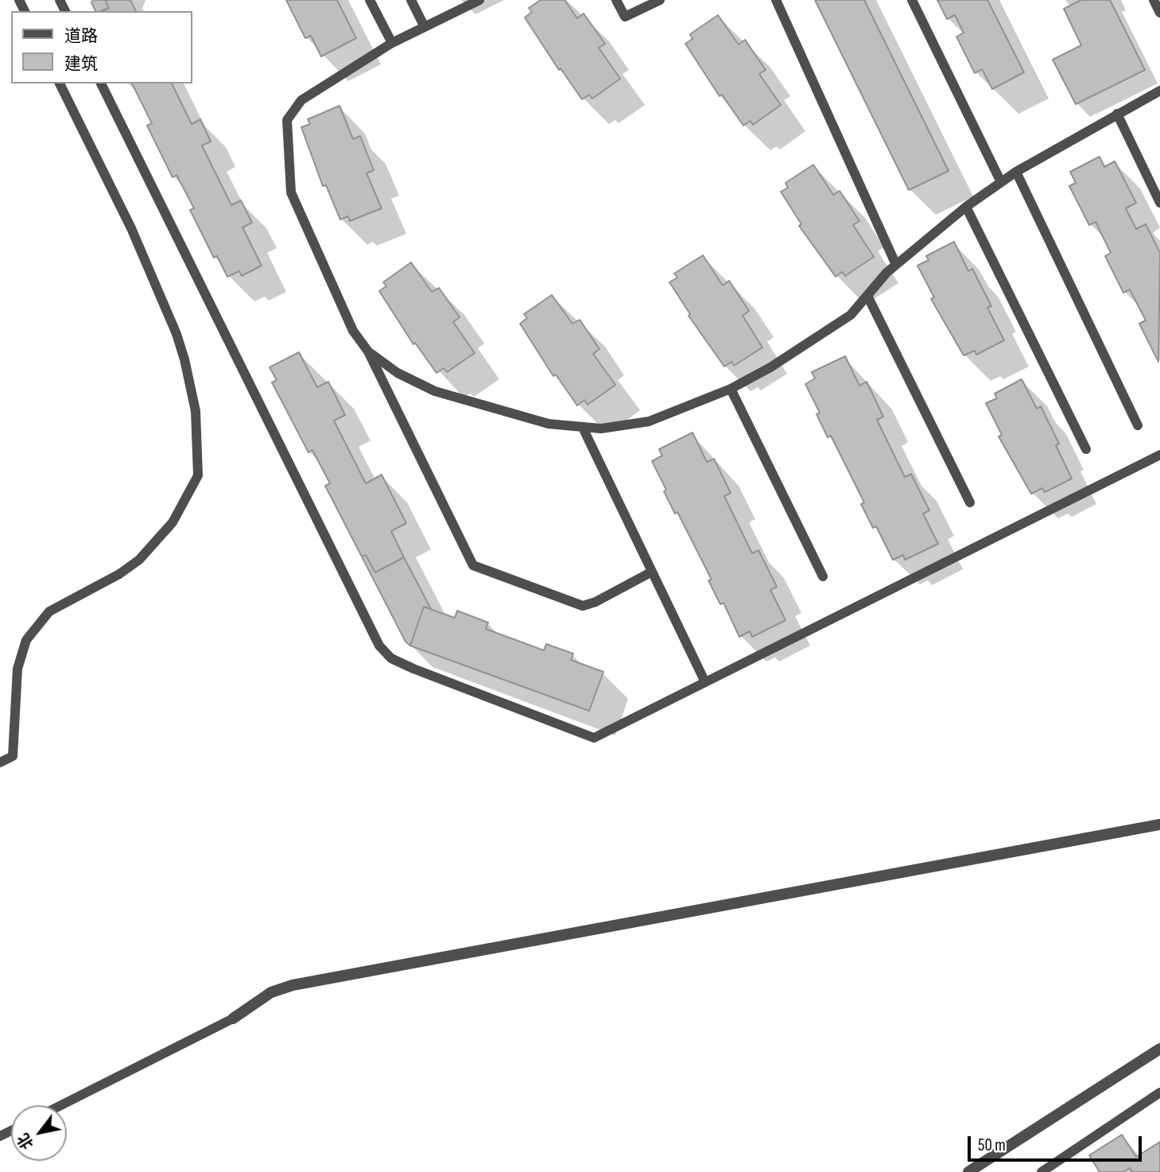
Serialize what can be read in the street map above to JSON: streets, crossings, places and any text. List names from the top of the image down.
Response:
{
  "legend": ["道路", "建筑"],
  "scale_bar": "50 m",
  "north": "bottom left"
}
